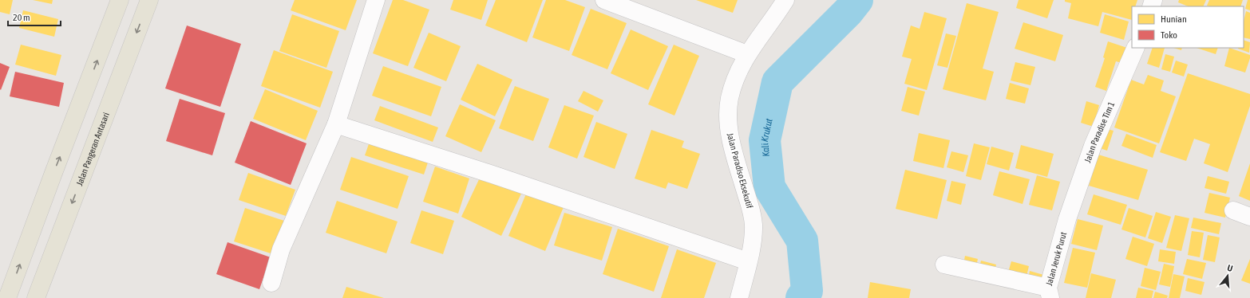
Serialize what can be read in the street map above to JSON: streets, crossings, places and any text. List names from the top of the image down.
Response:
{
  "streets": {
    "main road": ["Jalan Pangeran Antasari"],
    "street": ["Jalan Paradise Tim 1", "Jalan Paradiso Eksekutif", "Jalan Jeruk Purut"]
  },
  "crossings": [
    ["Jalan Paradise Tim 1", "Jalan Jeruk Purut"]
  ],
  "water": ["Kali Krukut"],
  "legend": ["Hunian", "Toko"],
  "scale_bar": "20 m",
  "north": "top"
}
